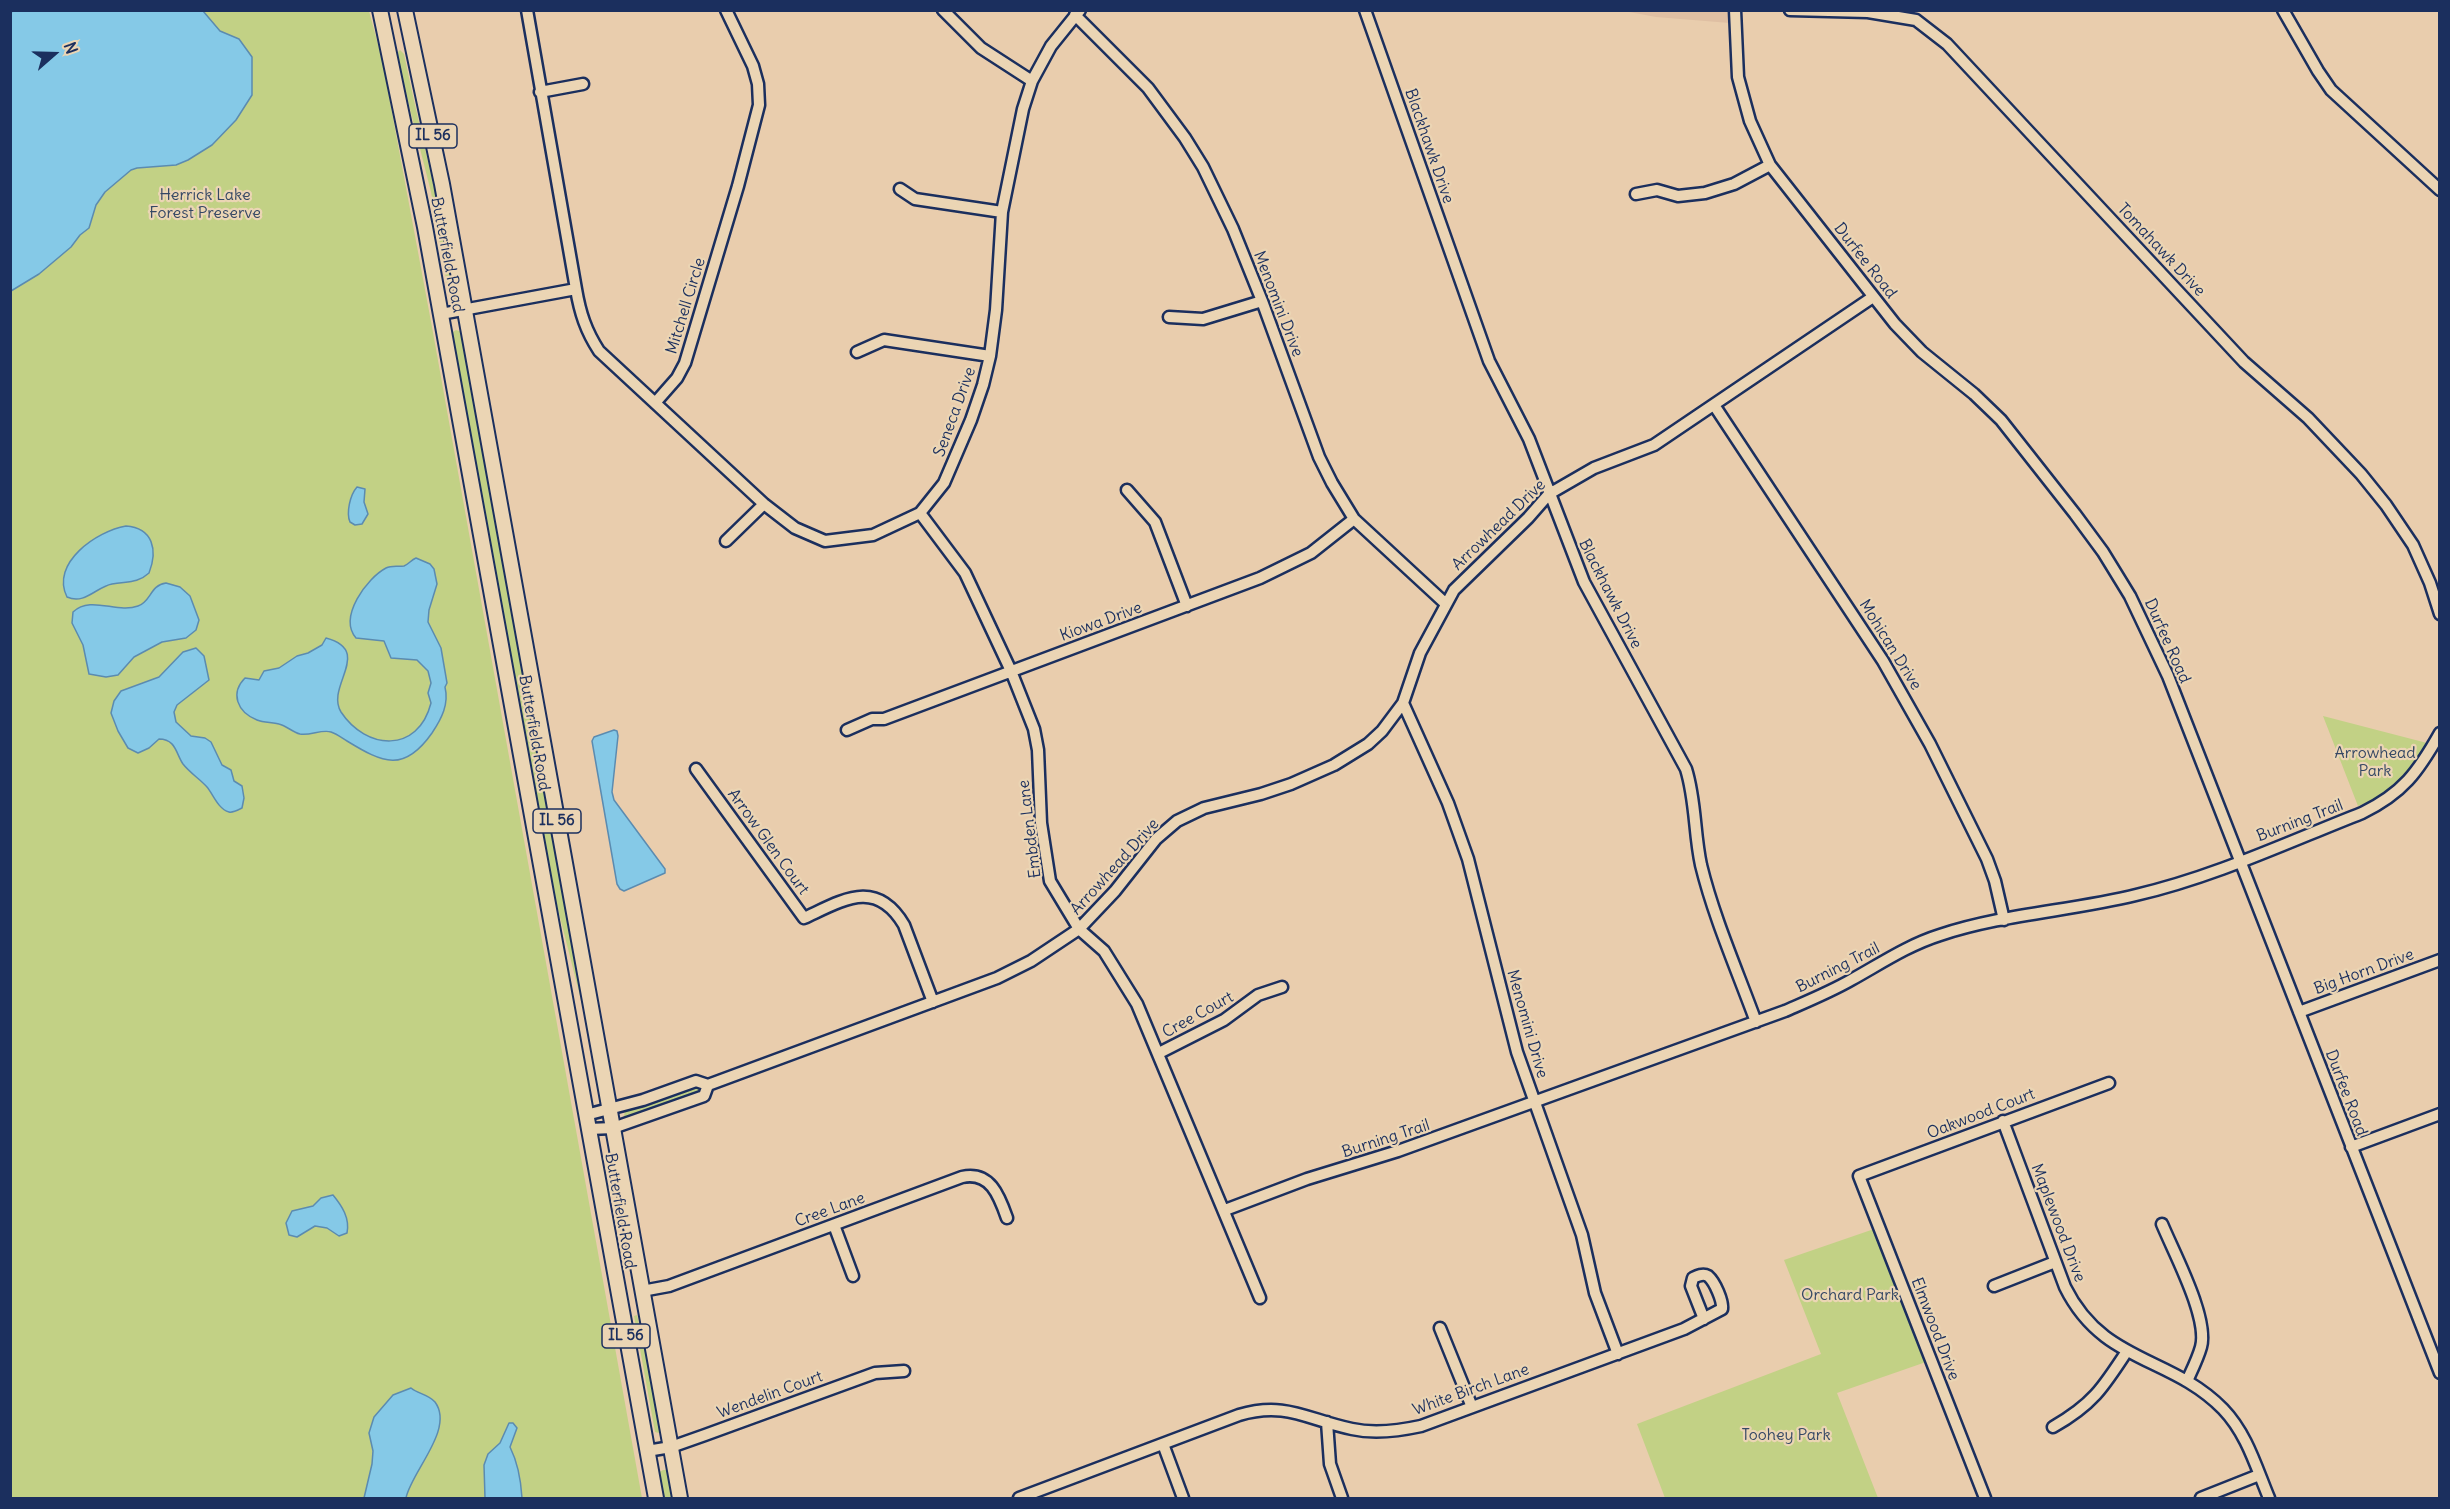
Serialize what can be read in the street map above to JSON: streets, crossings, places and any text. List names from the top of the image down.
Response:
{
  "streets": {
    "main road": ["IL 56", "Butterfield Road"],
    "street": [
      "Blackhawk Drive",
      "Tomahawk Drive",
      "Durfee Road",
      "Menomini Drive",
      "Mitchell Circle",
      "Seneca Drive",
      "Arrowhead Drive",
      "Kiowa Drive",
      "Mohican Drive",
      "Burning Trail",
      "Embden Lane",
      "Arrow Glen Court",
      "Big Horn Drive",
      "Cree Court",
      "Oakwood Court",
      "Cree Lane",
      "Maplewood Drive",
      "Elmwood Drive",
      "White Birch Lane",
      "Wendelin Court"
    ]
  },
  "crossings": [
    ["Blackhawk Drive", "Arrowhead Drive"],
    ["Blackhawk Drive", "Burning Trail"],
    ["Butterfield Road", "Arrowhead Drive"],
    ["Butterfield Road", "Cree Lane"],
    ["Butterfield Road", "Wendelin Court"],
    ["Durfee Road", "Arrowhead Drive"],
    ["Durfee Road", "Burning Trail"],
    ["Durfee Road", "Big Horn Drive"],
    ["Menomini Drive", "Seneca Drive"],
    ["Menomini Drive", "Arrowhead Drive"],
    ["Menomini Drive", "Kiowa Drive"],
    ["Menomini Drive", "Burning Trail"],
    ["Menomini Drive", "White Birch Lane"],
    ["Mitchell Circle", "Seneca Drive"],
    ["Seneca Drive", "Embden Lane"],
    ["Arrowhead Drive", "Mohican Drive"],
    ["Arrowhead Drive", "Embden Lane"],
    ["Arrowhead Drive", "Arrow Glen Court"],
    ["Kiowa Drive", "Embden Lane"],
    ["Mohican Drive", "Burning Trail"],
    ["Burning Trail", "Embden Lane"],
    ["Embden Lane", "Cree Court"],
    ["Oakwood Court", "Maplewood Drive"],
    ["Oakwood Court", "Elmwood Drive"]
  ],
  "parks": [
    "Herrick Lake Forest Preserve",
    "Arrowhead Park",
    "Orchard Park",
    "Toohey Park"
  ],
  "north": "right"
}
